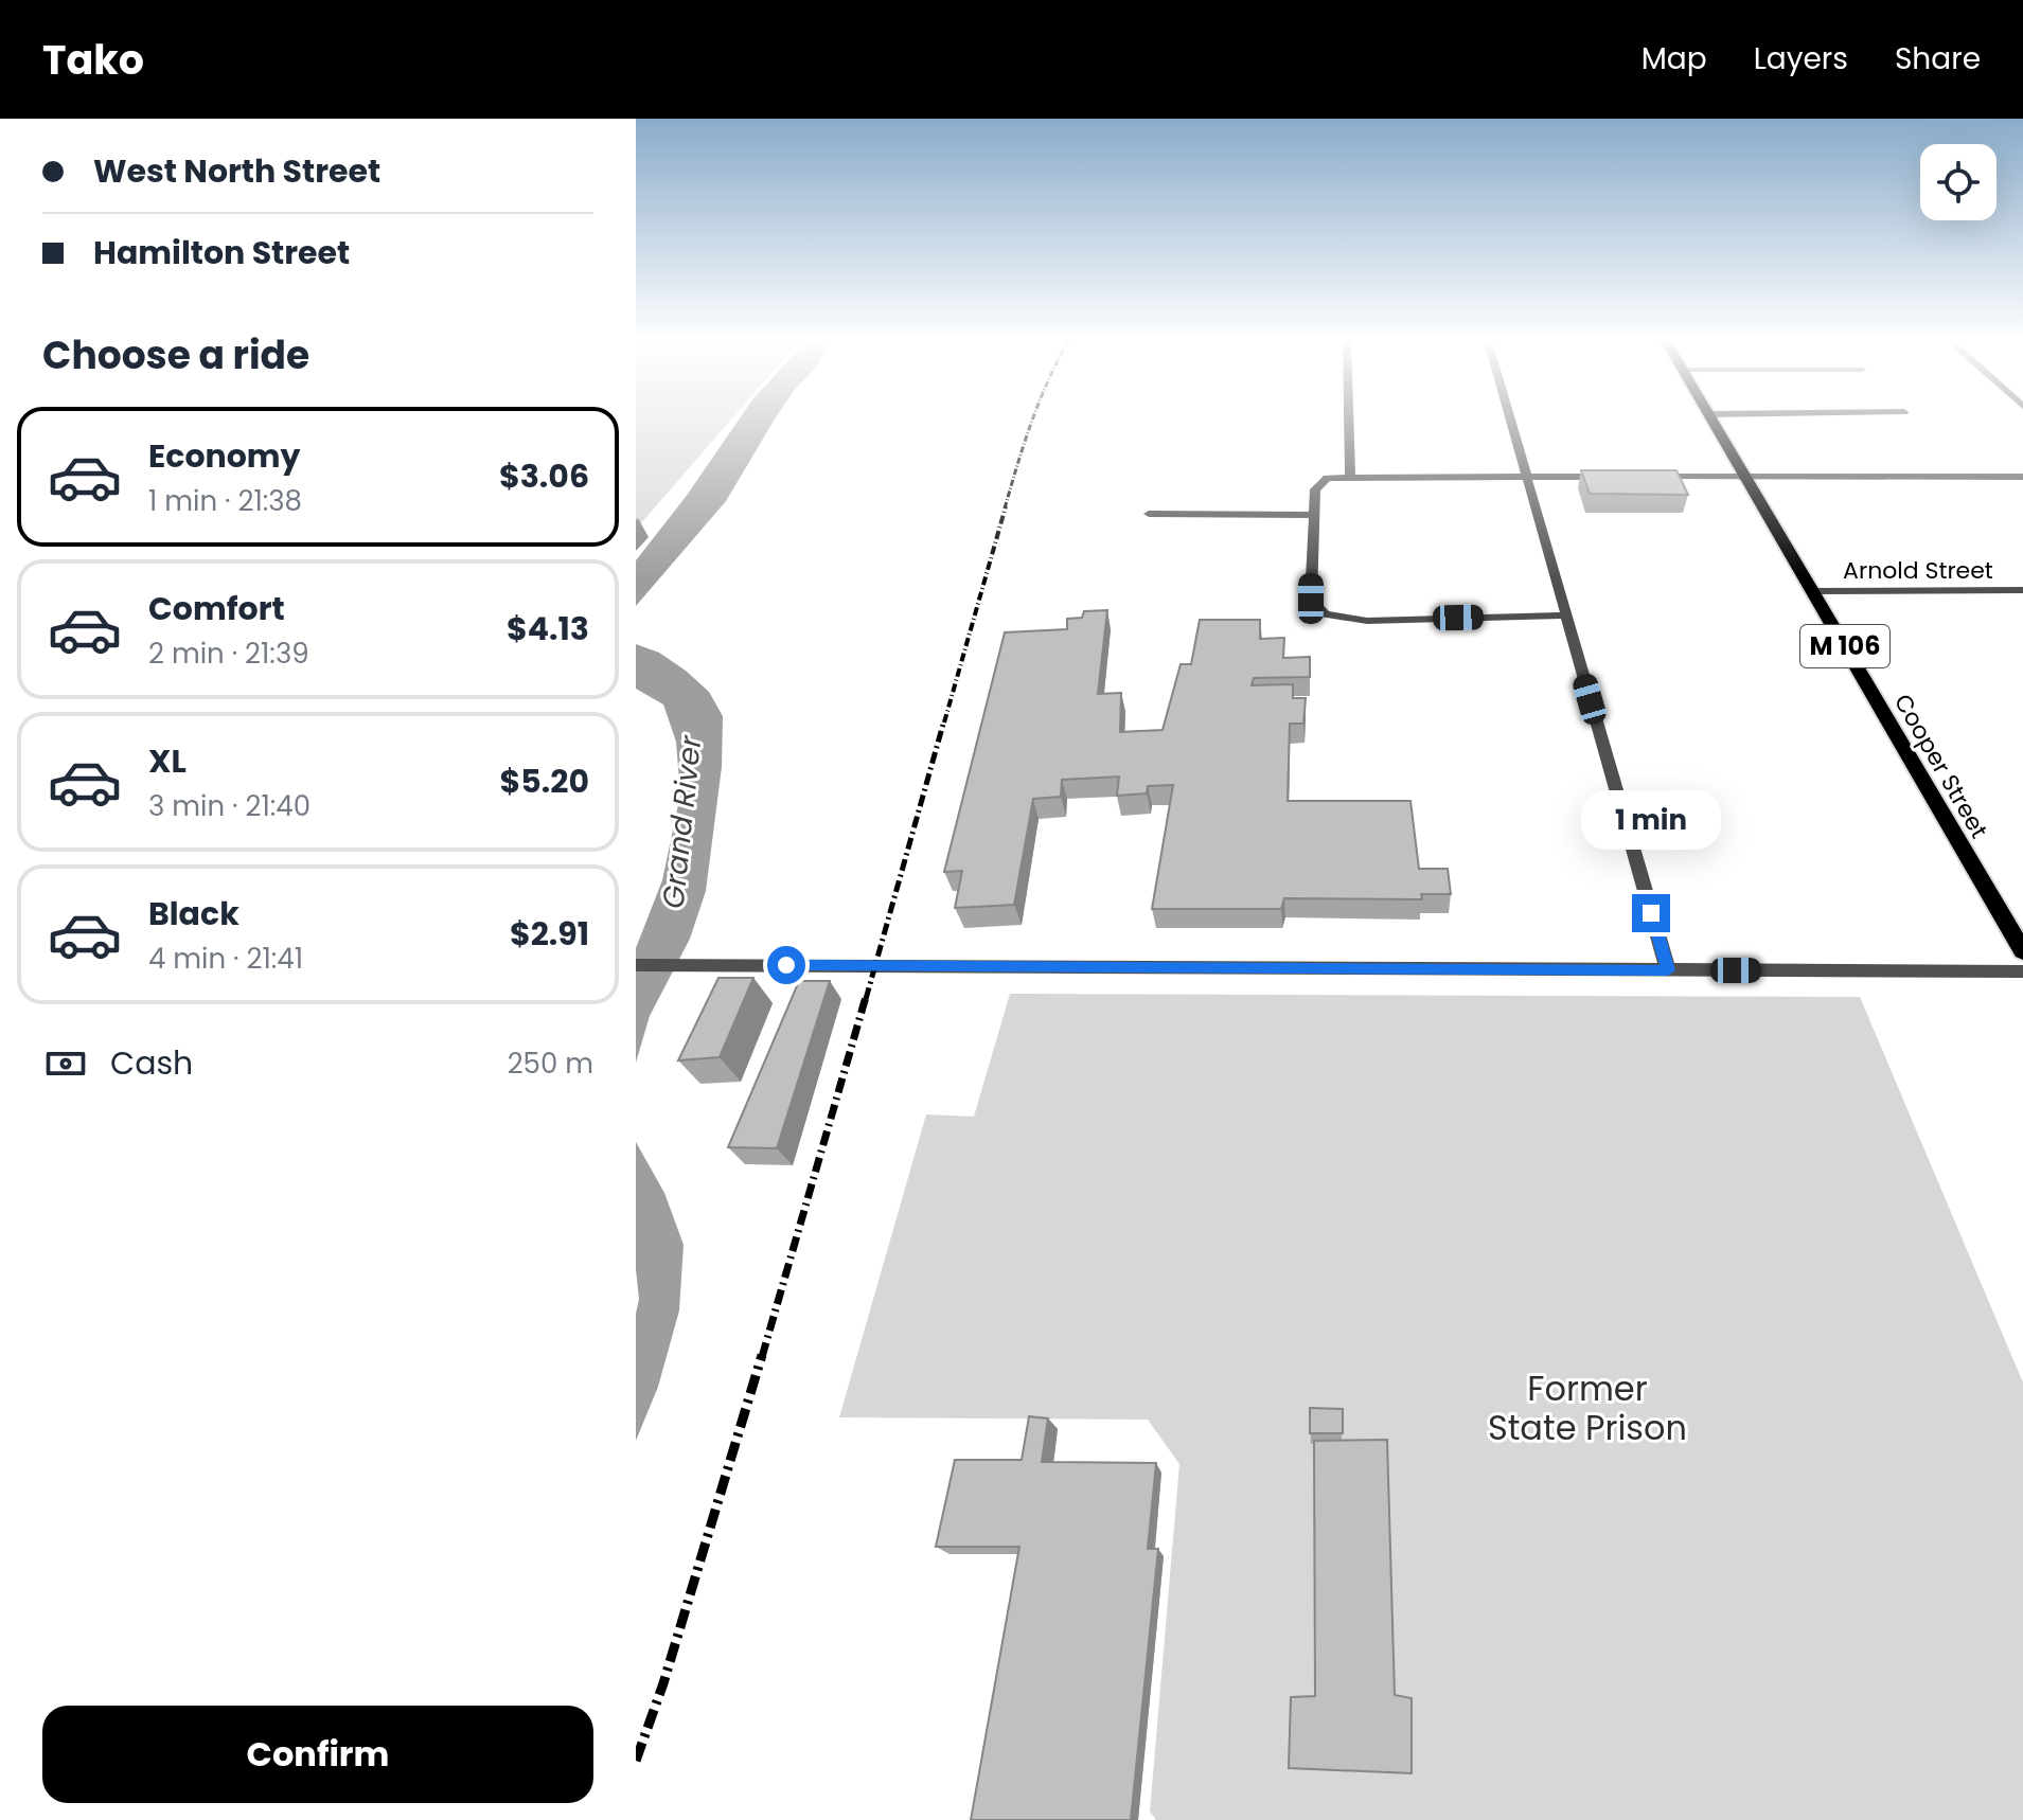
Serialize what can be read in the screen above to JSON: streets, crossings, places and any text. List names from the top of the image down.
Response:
{
  "streets": {
    "main road": ["M 106", "Cooper Street"],
    "street": ["Arnold Street"]
  },
  "crossings": [
    ["Arnold Street", "Cooper Street"]
  ],
  "water": ["Grand River"],
  "parks": ["Former State Prison"],
  "page": {
    "header": "Tako",
    "nav": ["Map", "Layers", "Share"],
    "banner": ["West North Street", "Hamilton Street"],
    "heading": "Choose a ride",
    "list": [
      {
        "name": "Economy",
        "note": "1 min · 21:38",
        "value": "$3.06"
      },
      {
        "name": "Comfort",
        "note": "2 min · 21:39",
        "value": "$4.13"
      },
      {
        "name": "XL",
        "note": "3 min · 21:40",
        "value": "$5.20"
      },
      {
        "name": "Black",
        "note": "4 min · 21:41",
        "value": "$2.91"
      }
    ],
    "bubble": "1 min",
    "pay": ["Cash", "250 m"],
    "buttons": "Confirm"
  }
}
